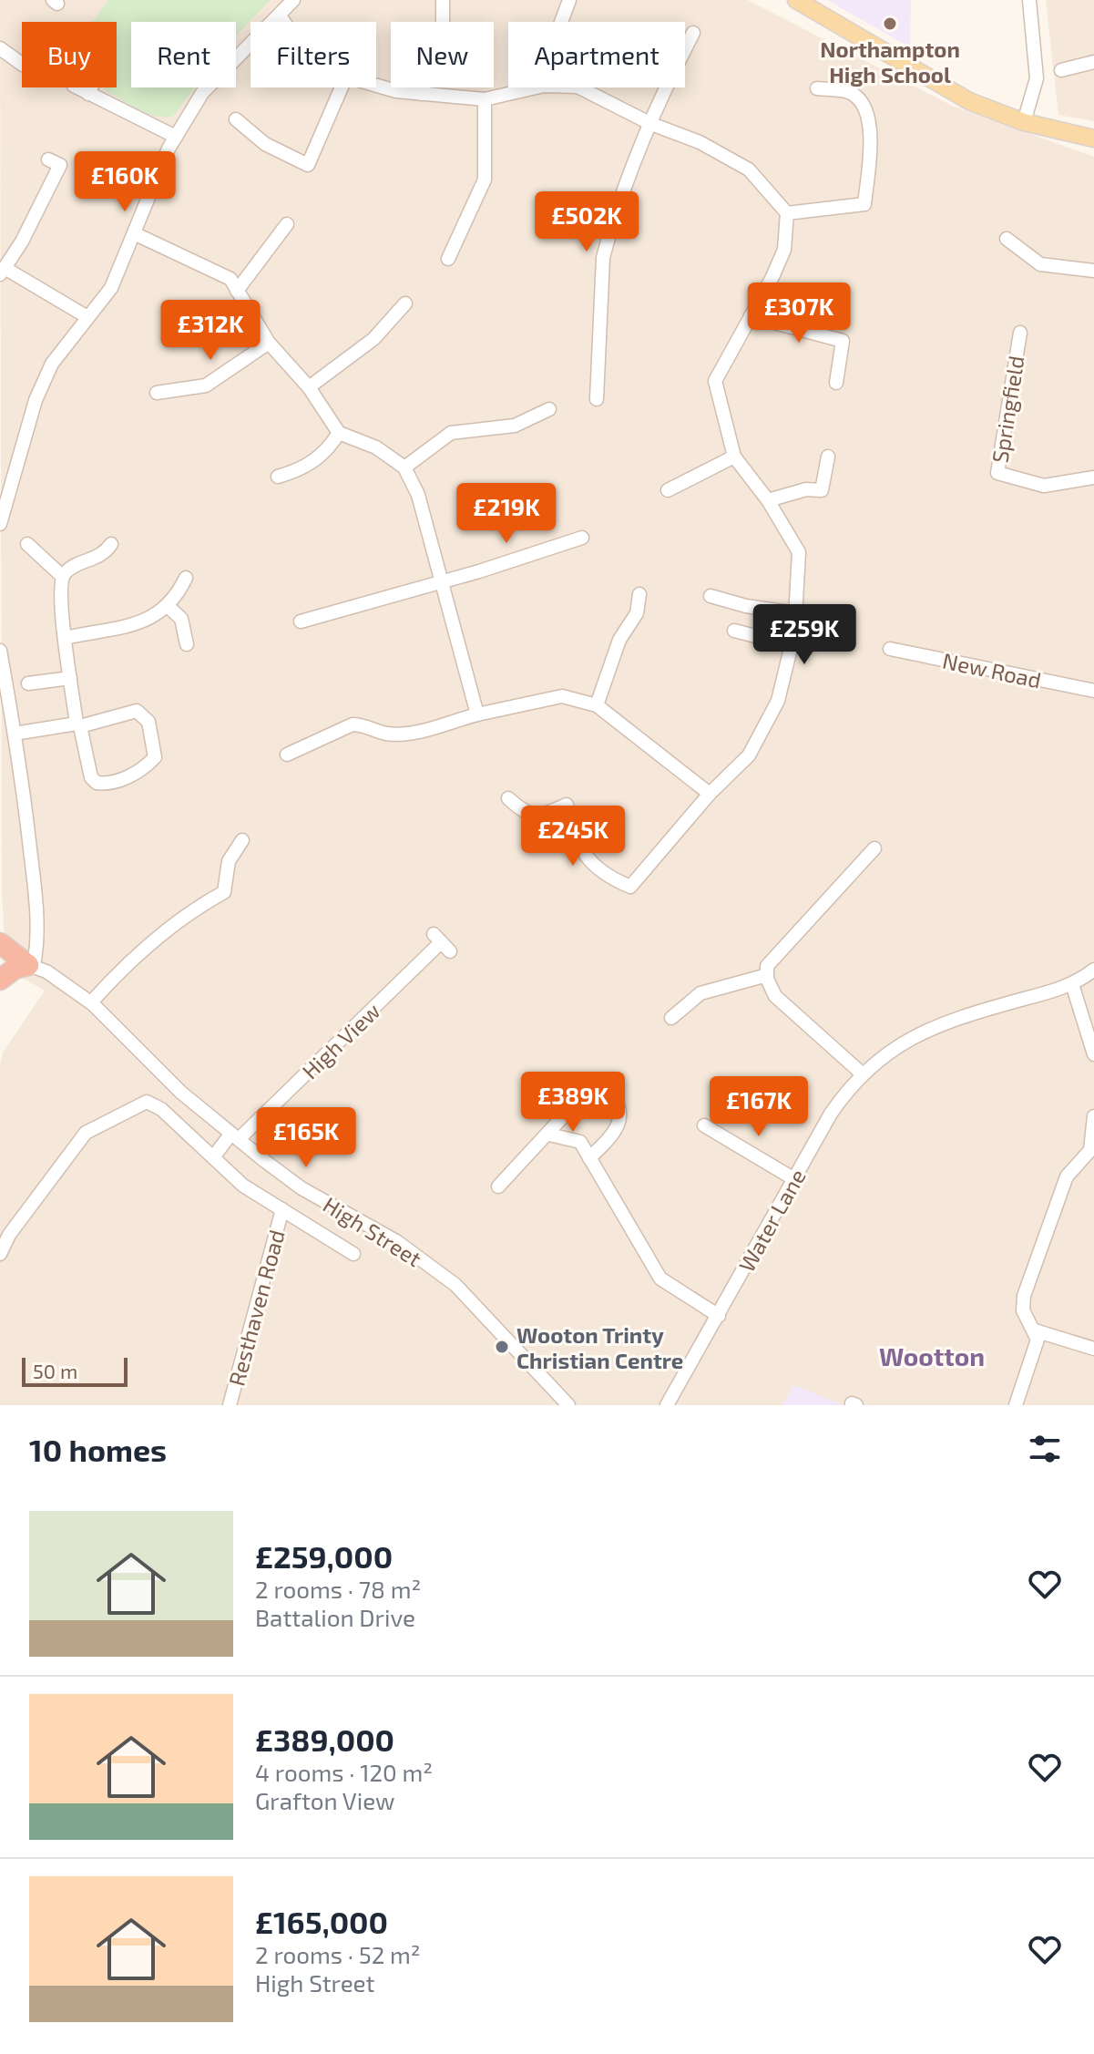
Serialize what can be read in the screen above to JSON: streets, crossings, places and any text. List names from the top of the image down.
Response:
{
  "streets": {
    "street": [
      "Springfield",
      "New Road",
      "High View",
      "Water Lane",
      "High Street",
      "Resthaven Road"
    ]
  },
  "crossings": [
    ["High View", "High Street"]
  ],
  "districts": ["Wootton"],
  "places": ["Northampton High School", "Wooton Trinty Christian Centre"],
  "scale_bar": "50 m",
  "page": {
    "chip": [
      "Buy",
      "Rent",
      "Filters",
      "New",
      "Apartment"
    ],
    "price": [
      "£160K",
      "£502K",
      "£307K",
      "£312K",
      "£219K",
      "£259K",
      "£245K",
      "£389K",
      "£167K",
      "£165K"
    ],
    "scale": "50 m",
    "heading": "10 homes",
    "list": [
      {
        "name": "£259,000",
        "note": "2 rooms · 78 m² · Battalion Drive"
      },
      {
        "name": "£389,000",
        "note": "4 rooms · 120 m² · Grafton View"
      },
      {
        "name": "£165,000",
        "note": "2 rooms · 52 m² · High Street"
      }
    ]
  }
}
